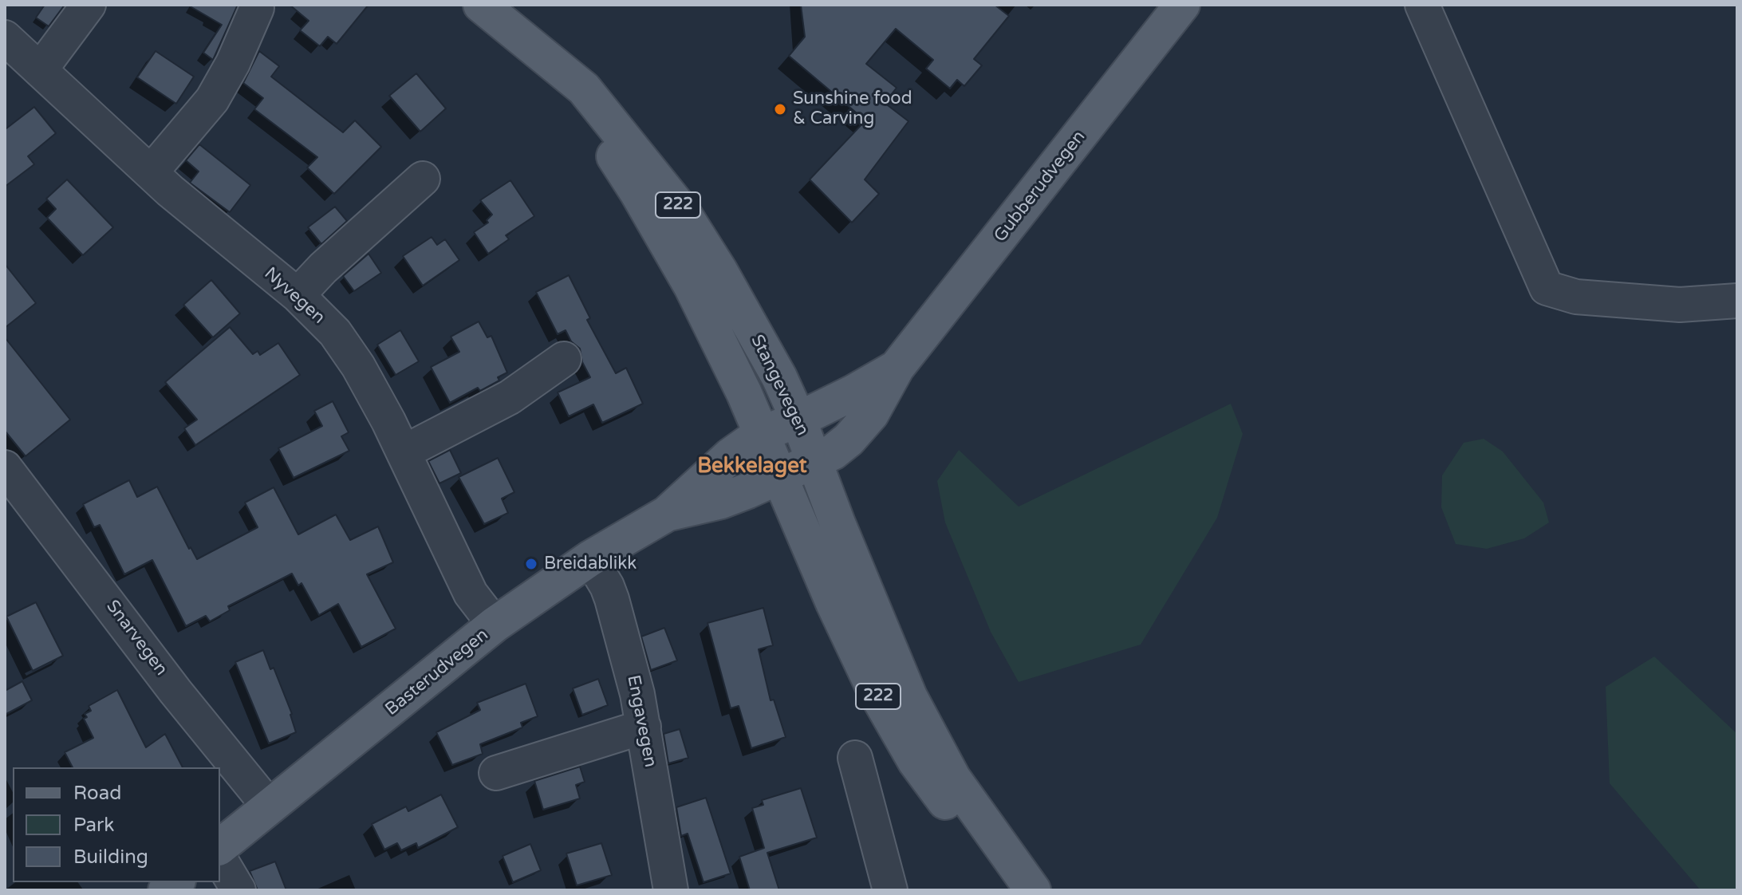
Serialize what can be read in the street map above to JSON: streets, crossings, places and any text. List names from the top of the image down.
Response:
{
  "streets": {
    "main road": [
      "Gubberudvegen",
      "222",
      "Stangevegen",
      "Basterudvegen"
    ],
    "street": ["Nyvegen", "Snarvegen", "Engavegen"]
  },
  "crossings": [
    ["Gubberudvegen", "Stangevegen"],
    ["Gubberudvegen", "Basterudvegen"],
    ["Nyvegen", "Basterudvegen"],
    ["Stangevegen", "Basterudvegen"],
    ["Snarvegen", "Basterudvegen"],
    ["Basterudvegen", "Engavegen"]
  ],
  "districts": ["Bekkelaget"],
  "places": ["Sunshine food & Carving", "Breidablikk"],
  "legend": ["Road", "Park", "Building"]
}
